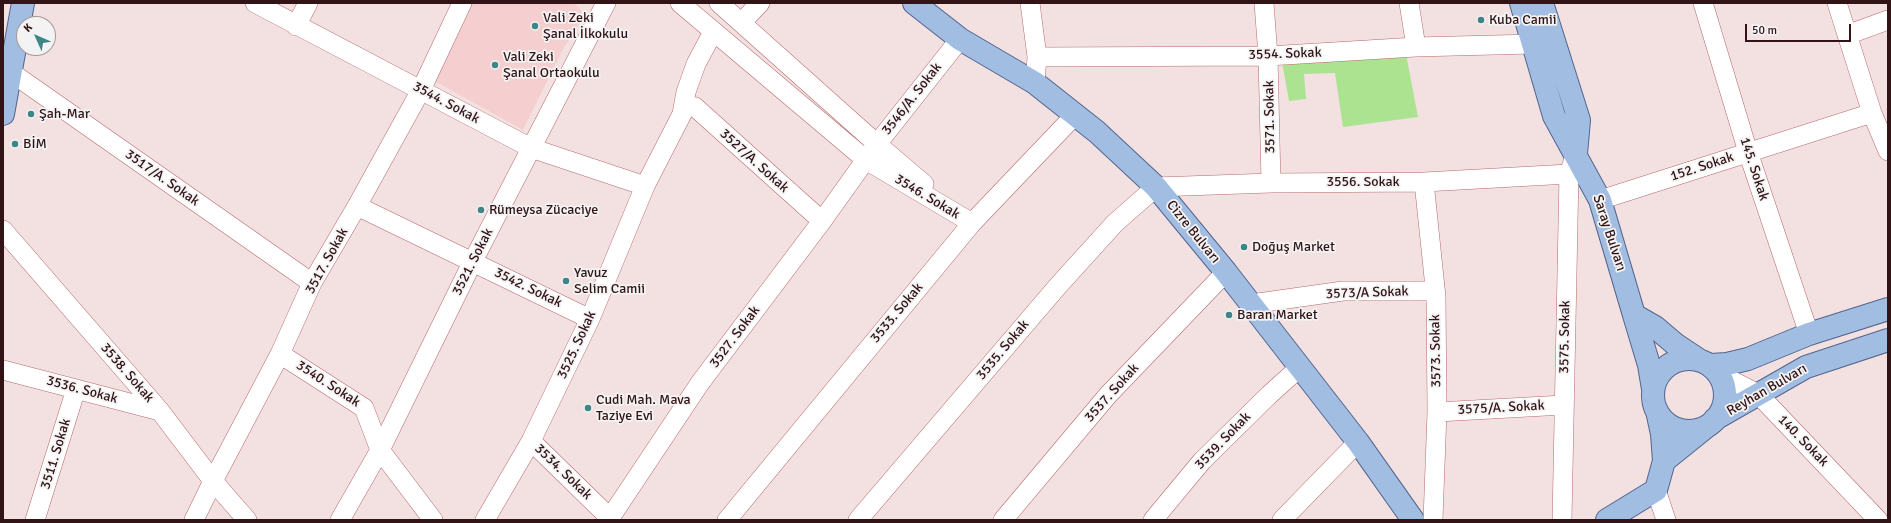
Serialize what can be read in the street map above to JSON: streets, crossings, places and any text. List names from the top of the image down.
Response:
{
  "streets": {
    "main road": ["Cizre Bulvarı", "Saray Bulvarı", "Reyhan Bulvarı"],
    "street": [
      "3554. Sokak",
      "3546/A. Sokak",
      "3544. Sokak",
      "3571. Sokak",
      "3527/A. Sokak",
      "152. Sokak",
      "145. Sokak",
      "3517/A. Sokak",
      "3556. Sokak",
      "3546. Sokak",
      "3517. Sokak",
      "3521. Sokak",
      "3542. Sokak",
      "3573/A Sokak",
      "3533. Sokak",
      "3527. Sokak",
      "3575. Sokak",
      "3525. Sokak",
      "3535. Sokak",
      "3573. Sokak",
      "3538. Sokak",
      "3540. Sokak",
      "3536. Sokak",
      "3537. Sokak",
      "3575/A. Sokak",
      "3539. Sokak",
      "140. Sokak",
      "3511. Sokak",
      "3534. Sokak"
    ]
  },
  "crossings": [
    ["3554. Sokak", "3571. Sokak"],
    ["3554. Sokak", "Saray Bulvarı"],
    ["3546/A. Sokak", "3546. Sokak"],
    ["3546/A. Sokak", "Cizre Bulvarı"],
    ["3546/A. Sokak", "3527. Sokak"],
    ["3544. Sokak", "3517. Sokak"],
    ["3544. Sokak", "3521. Sokak"],
    ["3544. Sokak", "3525. Sokak"],
    ["3571. Sokak", "3556. Sokak"],
    ["3527/A. Sokak", "3527. Sokak"],
    ["3527/A. Sokak", "3525. Sokak"],
    ["152. Sokak", "145. Sokak"],
    ["152. Sokak", "Saray Bulvarı"],
    ["3517/A. Sokak", "3517. Sokak"],
    ["3556. Sokak", "Cizre Bulvarı"],
    ["3556. Sokak", "Saray Bulvarı"],
    ["3556. Sokak", "3575. Sokak"],
    ["3556. Sokak", "3535. Sokak"],
    ["3556. Sokak", "3573. Sokak"],
    ["3546. Sokak", "3533. Sokak"],
    ["3546. Sokak", "3527. Sokak"],
    ["3546. Sokak", "3525. Sokak"],
    ["Cizre Bulvarı", "3573/A Sokak"],
    ["Cizre Bulvarı", "3533. Sokak"],
    ["Cizre Bulvarı", "3535. Sokak"],
    ["Cizre Bulvarı", "3537. Sokak"],
    ["Cizre Bulvarı", "3539. Sokak"],
    ["Saray Bulvarı", "3575. Sokak"],
    ["Saray Bulvarı", "Reyhan Bulvarı"],
    ["Saray Bulvarı", "140. Sokak"],
    ["3517. Sokak", "3542. Sokak"],
    ["3517. Sokak", "3538. Sokak"],
    ["3517. Sokak", "3540. Sokak"],
    ["3521. Sokak", "3542. Sokak"],
    ["3521. Sokak", "3540. Sokak"],
    ["3542. Sokak", "3525. Sokak"],
    ["3573/A Sokak", "3573. Sokak"],
    ["3527. Sokak", "3534. Sokak"],
    ["3575. Sokak", "3575/A. Sokak"],
    ["3525. Sokak", "3534. Sokak"],
    ["3573. Sokak", "3575/A. Sokak"],
    ["3538. Sokak", "3536. Sokak"],
    ["3536. Sokak", "3511. Sokak"],
    ["Reyhan Bulvarı", "140. Sokak"]
  ],
  "places": [
    "Kuba Camii",
    "Vali Zeki Şanal İlkokulu",
    "Vali Zeki Şanal Ortaokulu",
    "Şah-Mar",
    "BİM",
    "Rümeysa Zücaciye",
    "Doğuş Market",
    "Yavuz Selim Camii",
    "Baran Market",
    "Cudi Mah. Mava Taziye Evi"
  ],
  "scale_bar": "50 m",
  "north": "top left"
}
